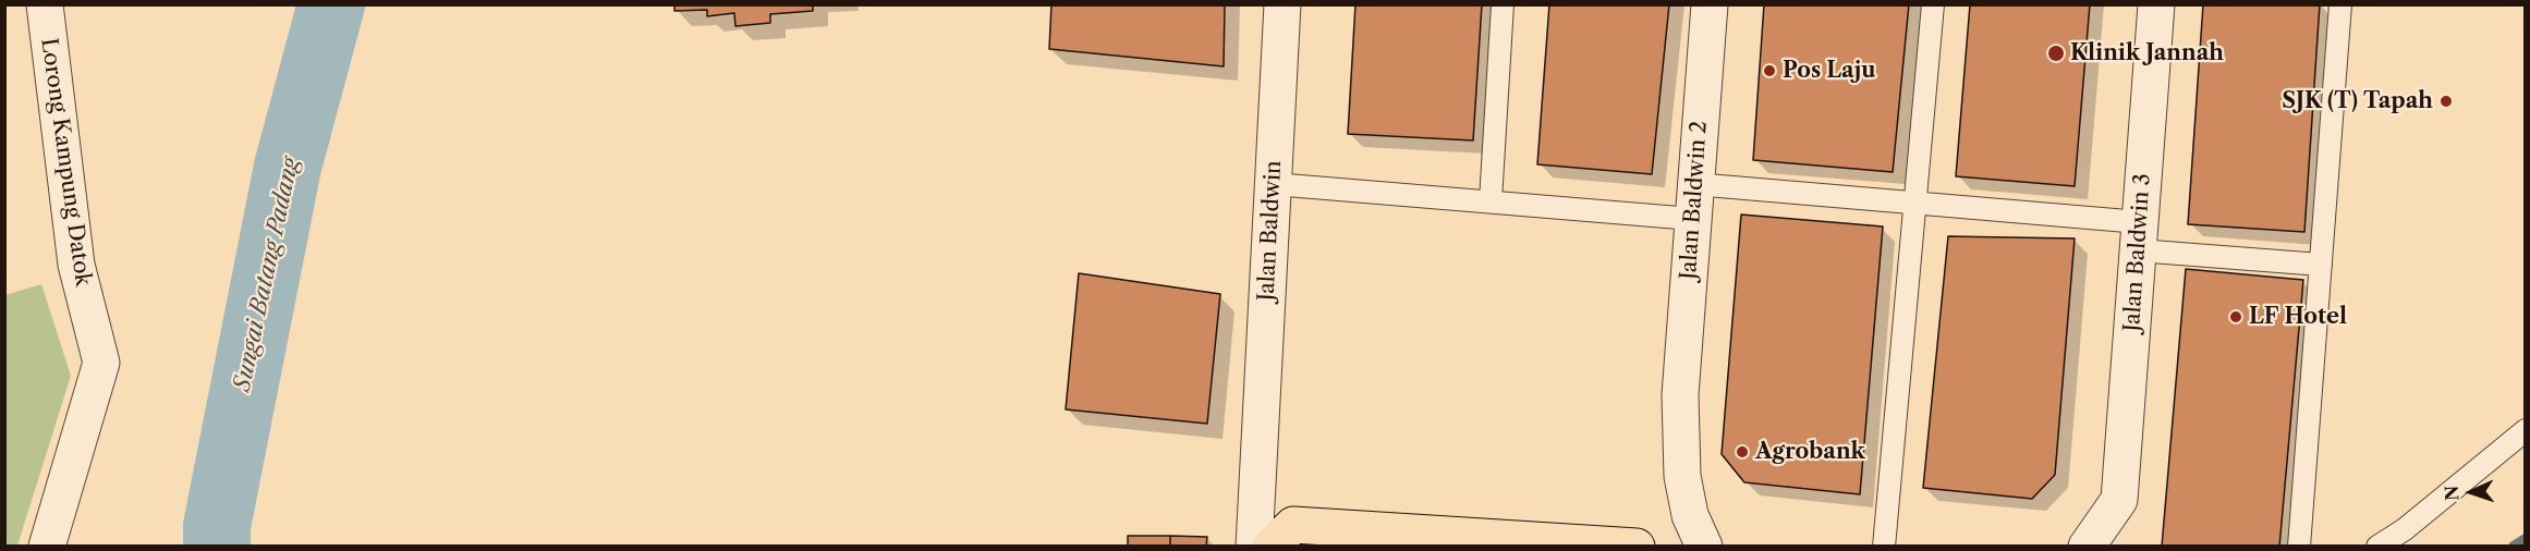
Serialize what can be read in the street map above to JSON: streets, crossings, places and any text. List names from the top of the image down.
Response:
{
  "streets": {
    "street": [
      "Lorong Kampung Datok",
      "Jalan Baldwin 2",
      "Jalan Baldwin",
      "Jalan Baldwin 3"
    ]
  },
  "water": ["Sungai Batang Padang"],
  "places": [
    "Klinik Jannah",
    "Pos Laju",
    "SJK (T) Tapah",
    "LF Hotel",
    "Agrobank"
  ],
  "north": "left"
}
